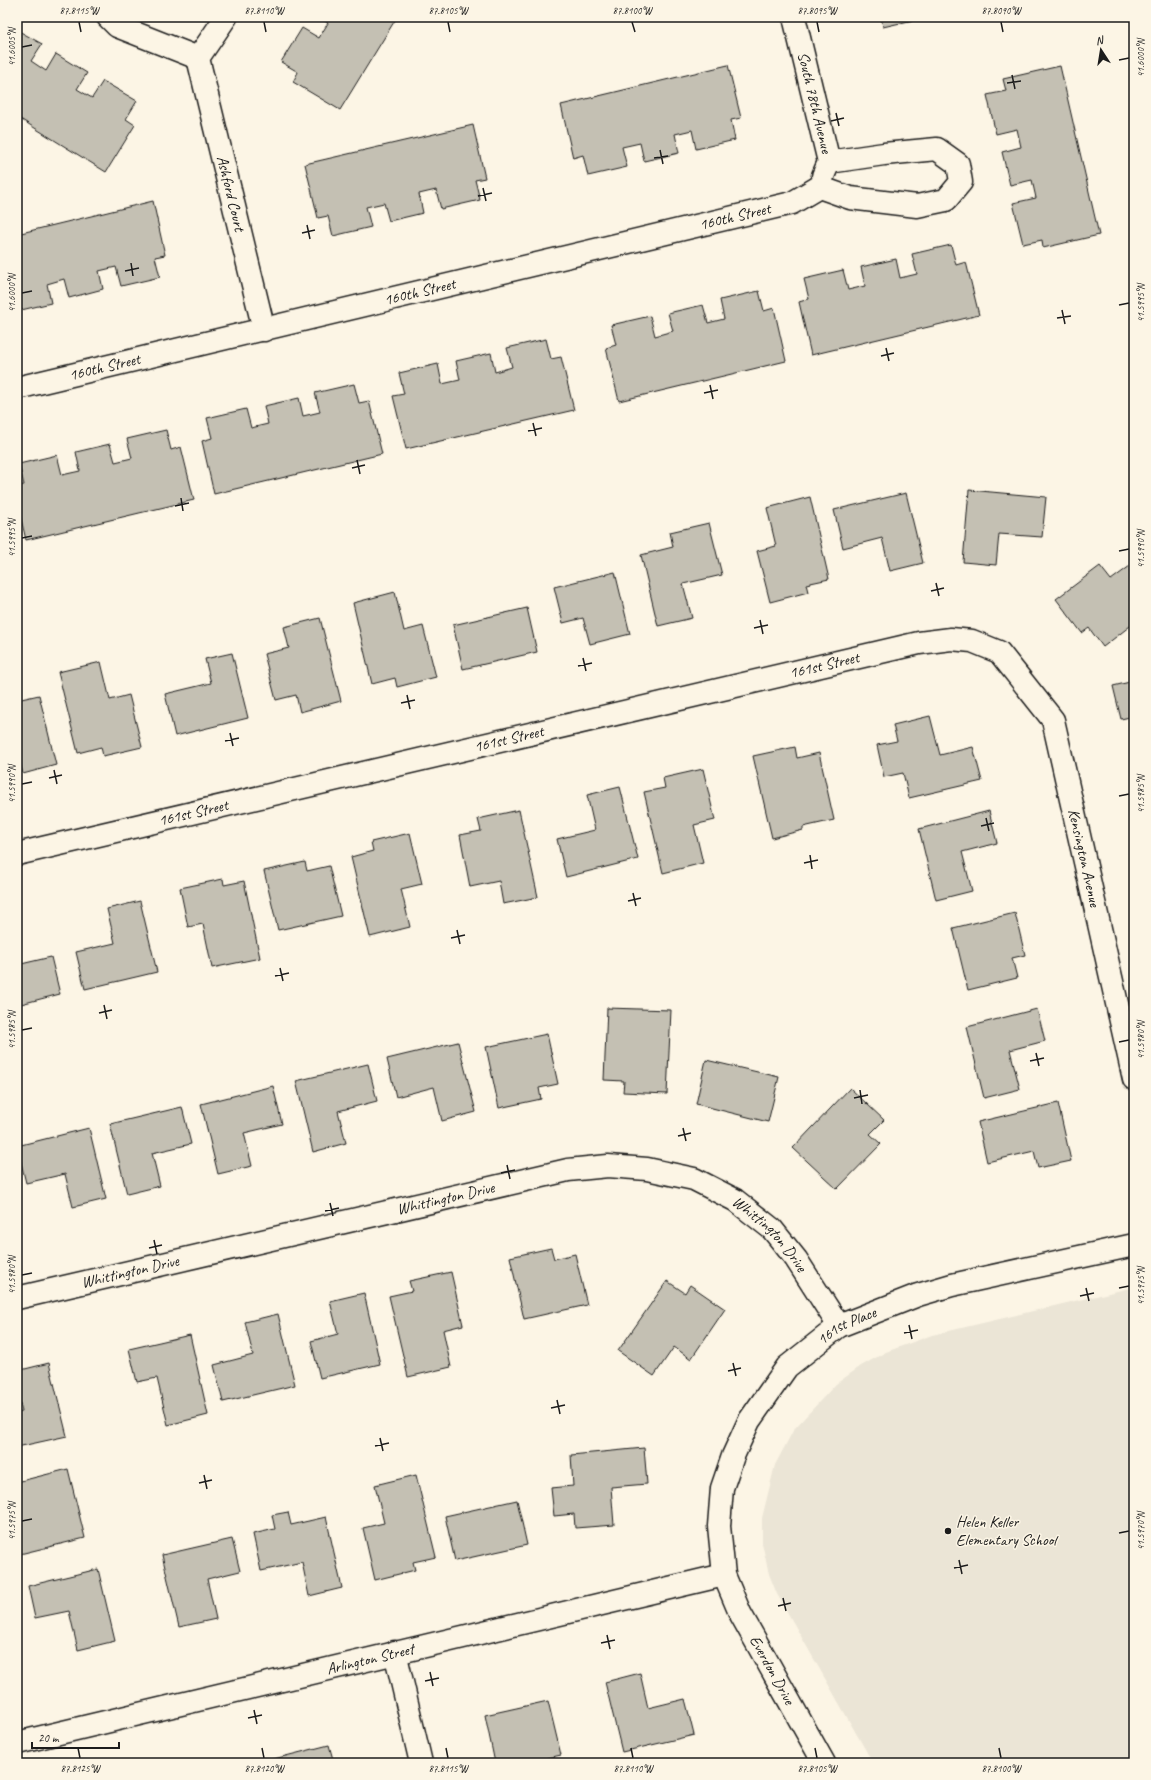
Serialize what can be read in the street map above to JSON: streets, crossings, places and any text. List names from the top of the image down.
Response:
{
  "streets": {
    "street": [
      "South 78th Avenue",
      "Ashford Court",
      "160th Street",
      "161st Street",
      "Kensington Avenue",
      "Whittington Drive",
      "161st Place",
      "Arlington Street",
      "Everdon Drive"
    ]
  },
  "crossings": [
    ["South 78th Avenue", "160th Street"],
    ["Ashford Court", "160th Street"],
    ["161st Street", "Kensington Avenue"],
    ["Whittington Drive", "161st Place"],
    ["161st Place", "Arlington Street"],
    ["161st Place", "Everdon Drive"],
    ["Arlington Street", "Everdon Drive"]
  ],
  "places": ["Helen Keller Elementary School"],
  "scale_bar": "20 m",
  "north": "top",
  "coordinates": [
    "87.8115°W",
    "87.8110°W",
    "87.8105°W",
    "87.8100°W",
    "87.8095°W",
    "87.8090°W",
    "41.6005°N",
    "41.6000°N",
    "41.5995°N",
    "41.5990°N",
    "41.5985°N",
    "41.5980°N",
    "41.5975°N",
    "41.5970°N",
    "87.8125°W",
    "87.8120°W"
  ]
}
